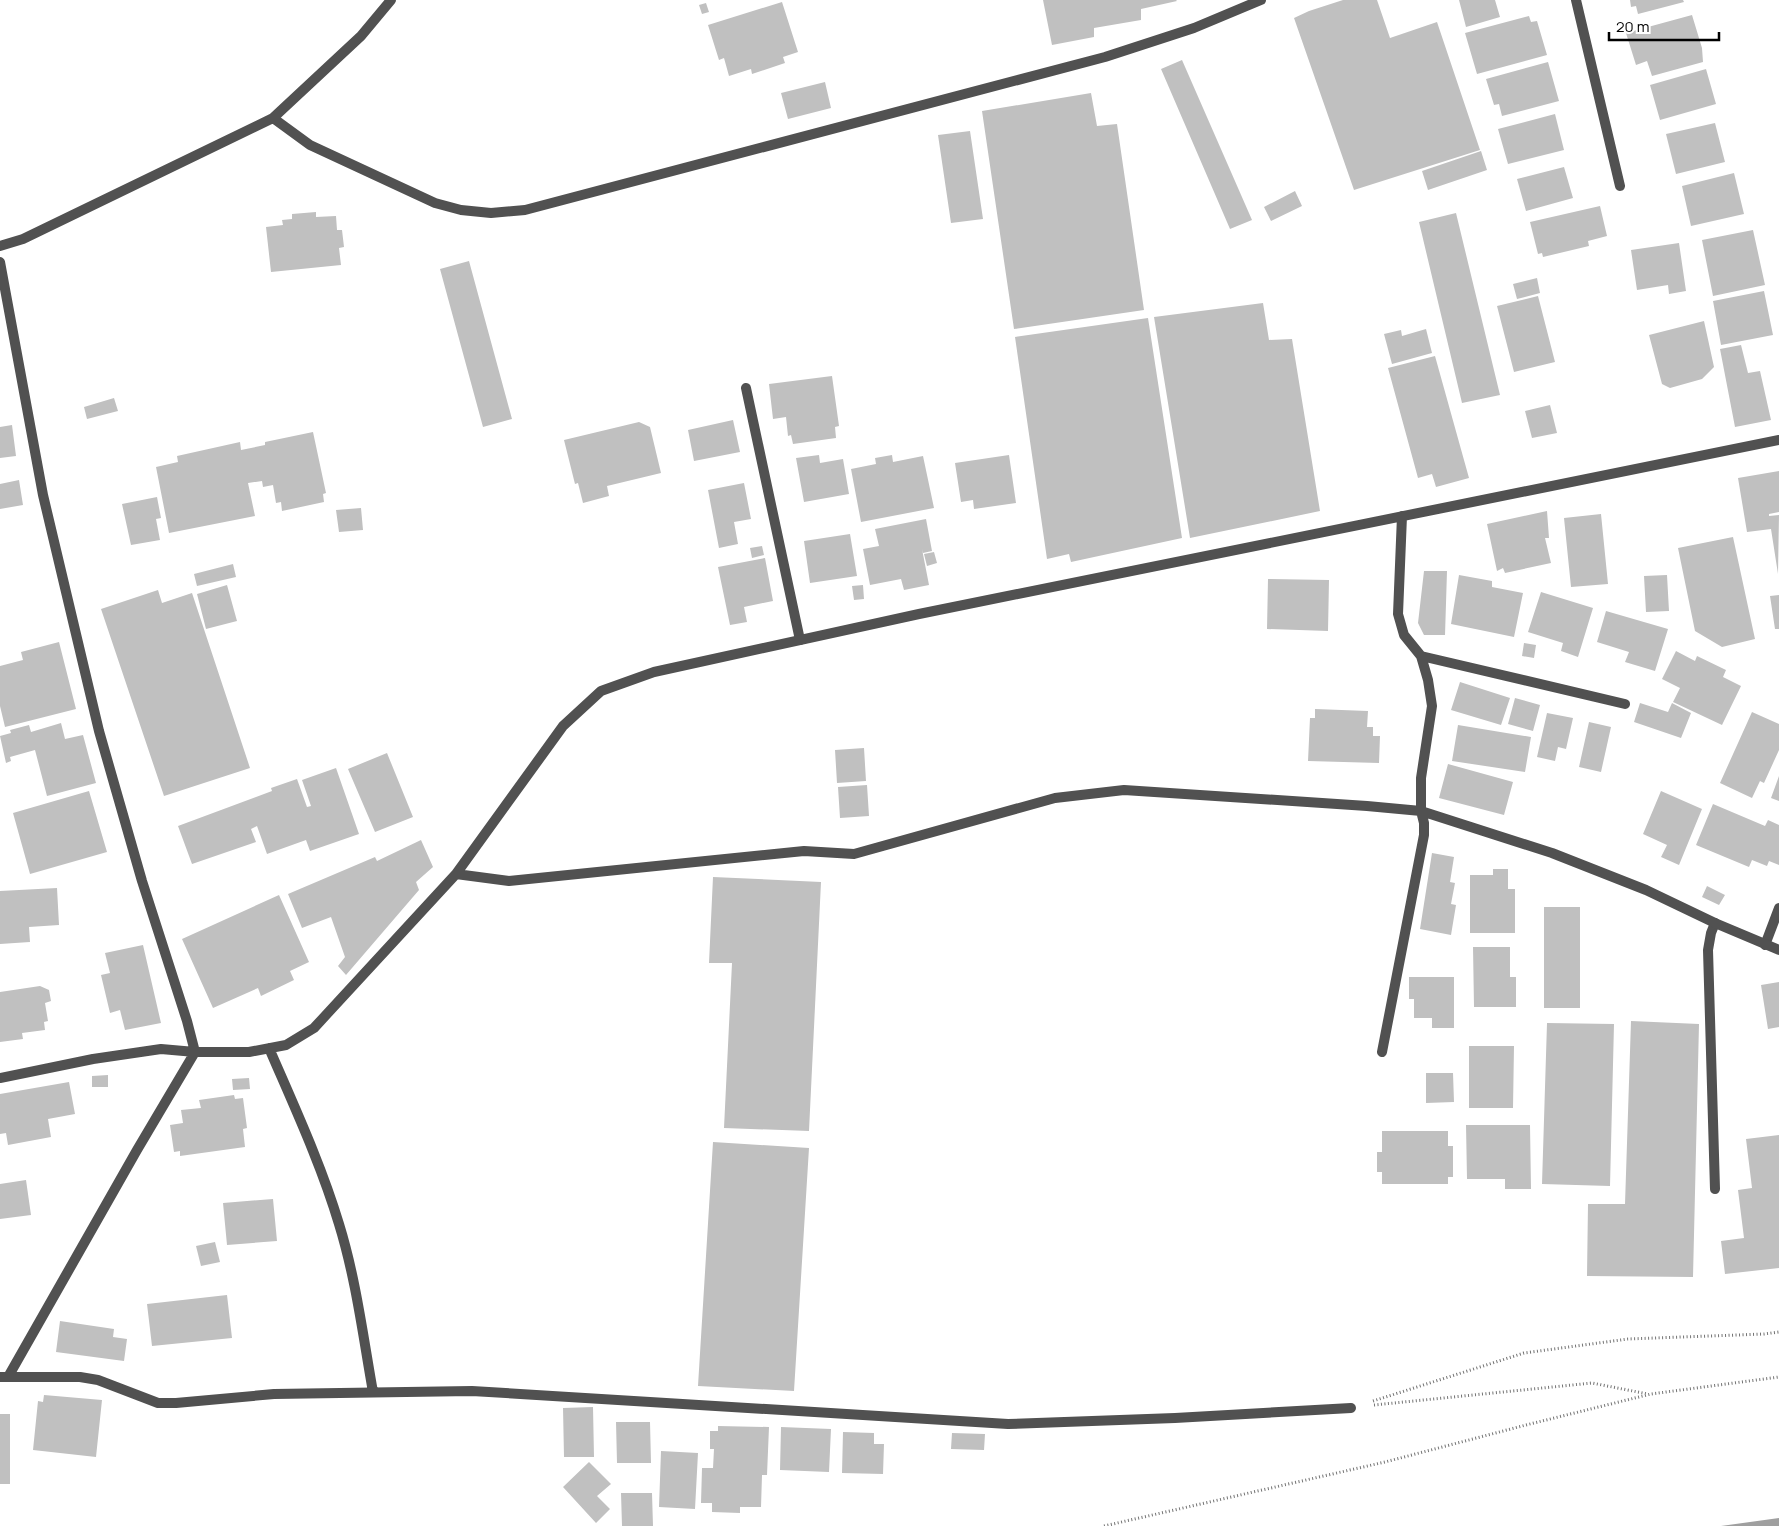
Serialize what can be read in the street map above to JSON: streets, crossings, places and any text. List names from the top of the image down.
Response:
{
  "scale_bar": "20 m"
}
